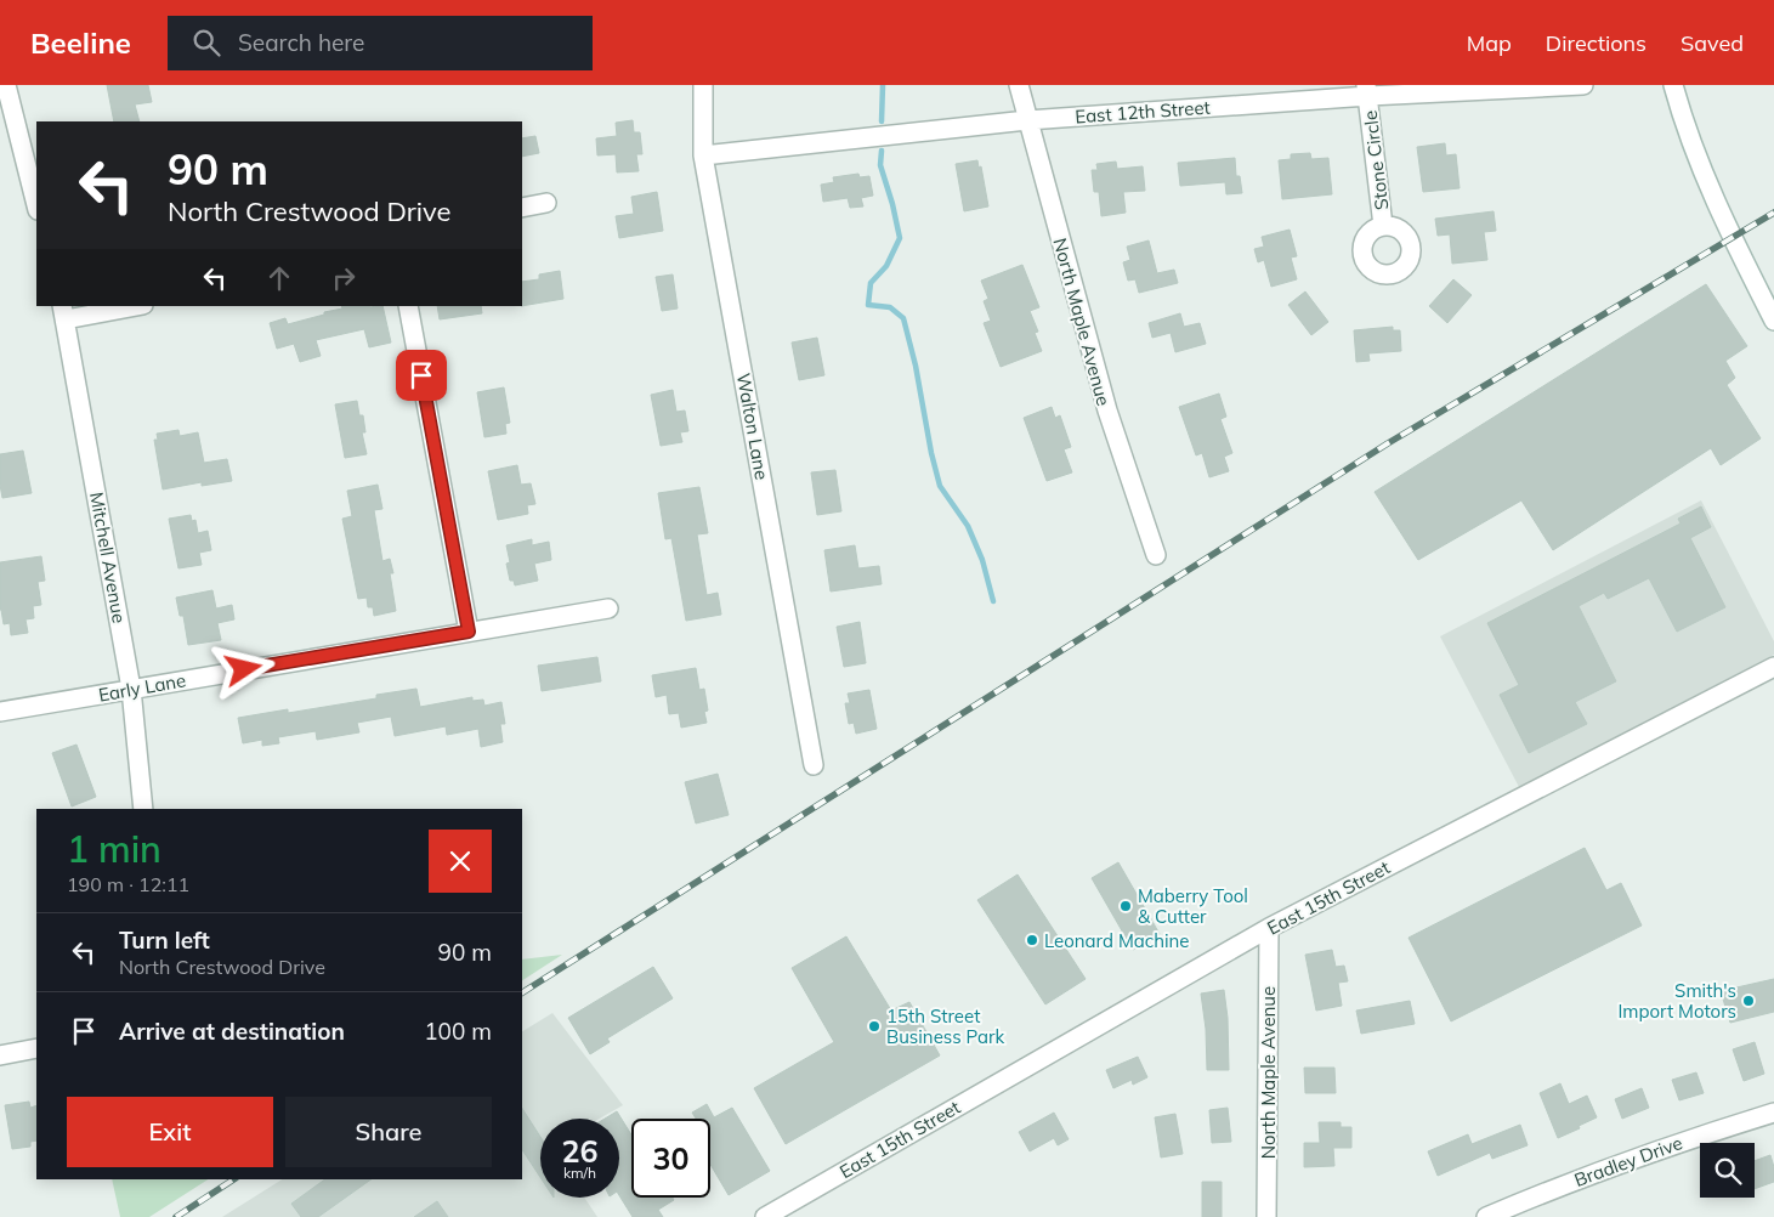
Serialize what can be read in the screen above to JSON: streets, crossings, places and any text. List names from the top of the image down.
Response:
{
  "streets": {
    "street": [
      "East 12th Street",
      "Stone Circle",
      "North Maple Avenue",
      "Walton Lane",
      "Mitchell Avenue",
      "Early Lane",
      "East 15th Street",
      "Bradley Drive"
    ]
  },
  "crossings": [
    ["East 12th Street", "Stone Circle"],
    ["East 12th Street", "North Maple Avenue"],
    ["East 12th Street", "Walton Lane"],
    ["North Maple Avenue", "East 15th Street"],
    ["Mitchell Avenue", "Early Lane"]
  ],
  "places": [
    "Maberry Tool & Cutter",
    "Leonard Machine",
    "Smith's Import Motors",
    "15th Street Business Park"
  ],
  "page": {
    "header": "Beeline",
    "search": "Search here",
    "nav": ["Map", "Directions", "Saved"],
    "turn": ["90 m", "North Crestwood Drive"],
    "heading": ["1 min", "190 m · 12:11"],
    "list": [
      {
        "name": "Turn left",
        "note": "North Crestwood Drive",
        "value": "90 m"
      },
      {
        "name": "Arrive at destination",
        "value": "100 m"
      }
    ],
    "buttons": ["Exit", "Share"],
    "speed": "26 km/h",
    "limit": "30"
  }
}
